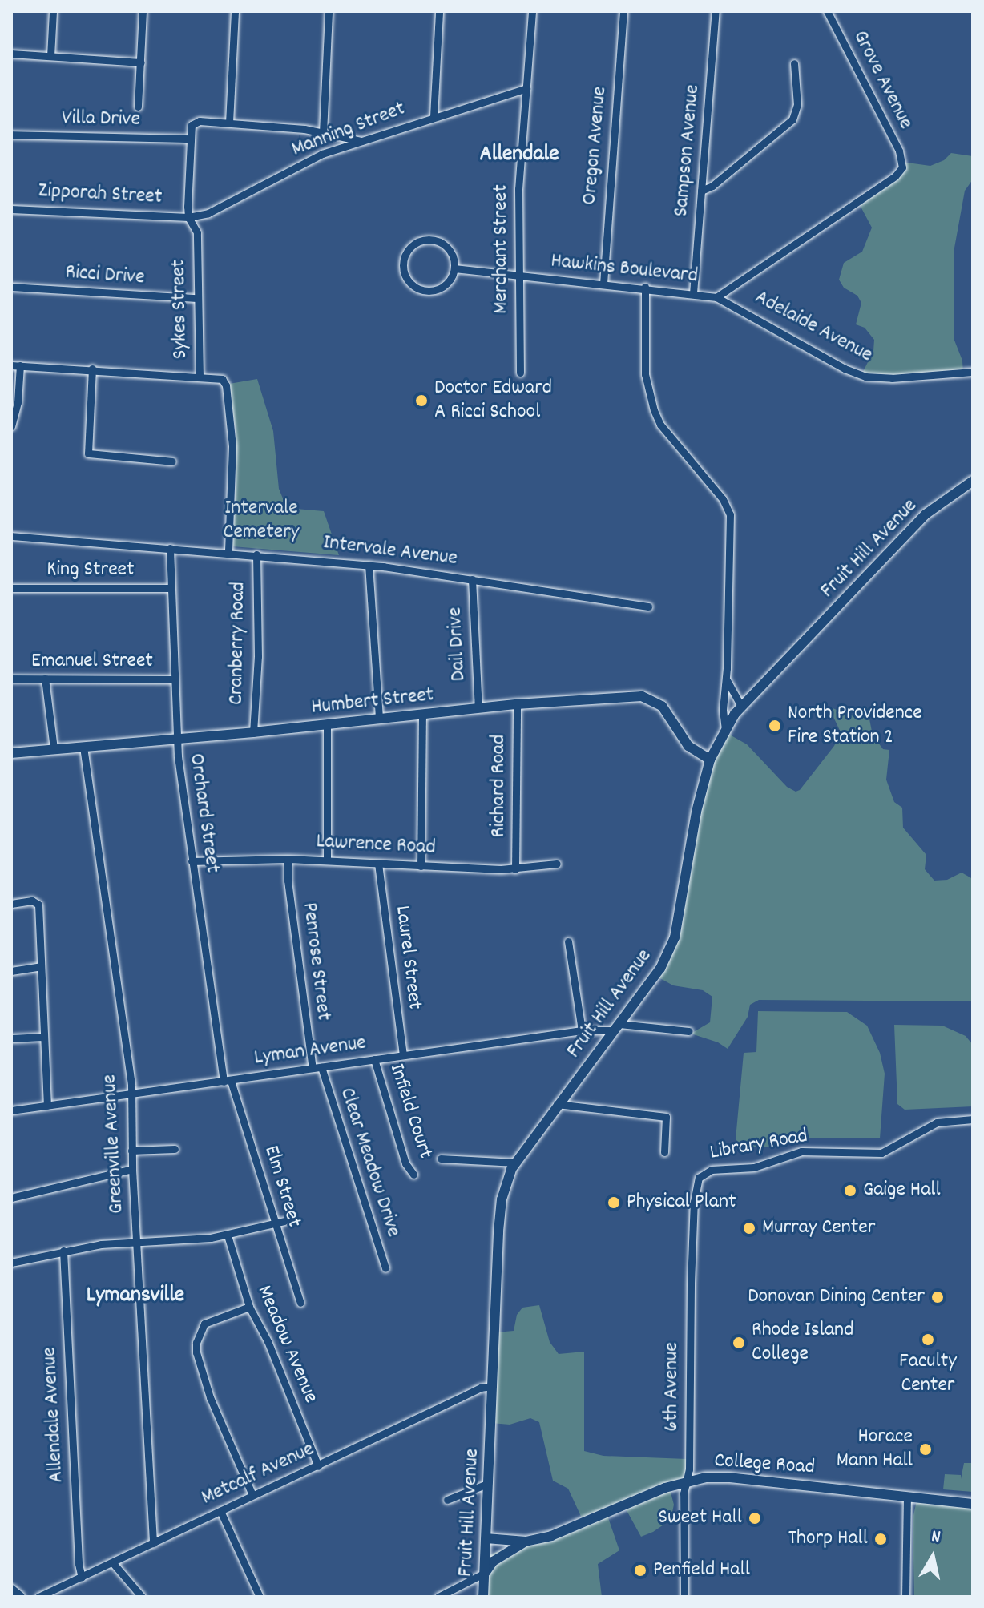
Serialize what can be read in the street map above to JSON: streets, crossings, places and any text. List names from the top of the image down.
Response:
{
  "streets": {
    "street": [
      "Grove Avenue",
      "Villa Drive",
      "Manning Street",
      "Oregon Avenue",
      "Sampson Avenue",
      "Zipporah Street",
      "Merchant Street",
      "Hawkins Boulevard",
      "Ricci Drive",
      "Sykes Street",
      "Adelaide Avenue",
      "Fruit Hill Avenue",
      "Intervale Avenue",
      "King Street",
      "Cranberry Road",
      "Dail Drive",
      "Emanuel Street",
      "Humbert Street",
      "Richard Road",
      "Orchard Street",
      "Lawrence Road",
      "Laurel Street",
      "Penrose Street",
      "Lyman Avenue",
      "Infield Court",
      "Greenville Avenue",
      "Library Road",
      "Clear Meadow Drive",
      "Elm Street",
      "Meadow Avenue",
      "6th Avenue",
      "Allendale Avenue",
      "College Road",
      "Metcalf Avenue"
    ]
  },
  "crossings": [
    ["Grove Avenue", "Hawkins Boulevard"],
    ["Villa Drive", "Sykes Street"],
    ["Manning Street", "Zipporah Street"],
    ["Manning Street", "Merchant Street"],
    ["Manning Street", "Sykes Street"],
    ["Oregon Avenue", "Hawkins Boulevard"],
    ["Sampson Avenue", "Hawkins Boulevard"],
    ["Zipporah Street", "Sykes Street"],
    ["Merchant Street", "Hawkins Boulevard"],
    ["Hawkins Boulevard", "Adelaide Avenue"],
    ["Ricci Drive", "Sykes Street"],
    ["Sykes Street", "Intervale Avenue"],
    ["Fruit Hill Avenue", "Humbert Street"],
    ["Fruit Hill Avenue", "Lyman Avenue"],
    ["Fruit Hill Avenue", "College Road"],
    ["Fruit Hill Avenue", "Metcalf Avenue"],
    ["Intervale Avenue", "Cranberry Road"],
    ["Intervale Avenue", "Dail Drive"],
    ["Intervale Avenue", "Orchard Street"],
    ["King Street", "Orchard Street"],
    ["Cranberry Road", "Humbert Street"],
    ["Dail Drive", "Humbert Street"],
    ["Emanuel Street", "Orchard Street"],
    ["Humbert Street", "Richard Road"],
    ["Humbert Street", "Orchard Street"],
    ["Humbert Street", "Greenville Avenue"],
    ["Richard Road", "Lawrence Road"],
    ["Orchard Street", "Lawrence Road"],
    ["Orchard Street", "Lyman Avenue"],
    ["Orchard Street", "Elm Street"],
    ["Lawrence Road", "Laurel Street"],
    ["Lawrence Road", "Penrose Street"],
    ["Laurel Street", "Lyman Avenue"],
    ["Penrose Street", "Lyman Avenue"],
    ["Penrose Street", "Clear Meadow Drive"],
    ["Lyman Avenue", "Infield Court"],
    ["Lyman Avenue", "Greenville Avenue"],
    ["Lyman Avenue", "Clear Meadow Drive"],
    ["Lyman Avenue", "Elm Street"],
    ["Greenville Avenue", "Metcalf Avenue"],
    ["Library Road", "6th Avenue"],
    ["Meadow Avenue", "Metcalf Avenue"],
    ["6th Avenue", "College Road"],
    ["Allendale Avenue", "Metcalf Avenue"]
  ],
  "districts": ["Allendale", "Lymansville"],
  "parks": ["Intervale Cemetery"],
  "places": [
    "Doctor Edward A Ricci School",
    "North Providence Fire Station 2",
    "Gaige Hall",
    "Physical Plant",
    "Murray Center",
    "Donovan Dining Center",
    "Faculty Center",
    "Rhode Island College",
    "Horace Mann Hall",
    "Sweet Hall",
    "Thorp Hall",
    "Penfield Hall"
  ],
  "north": "top"
}
